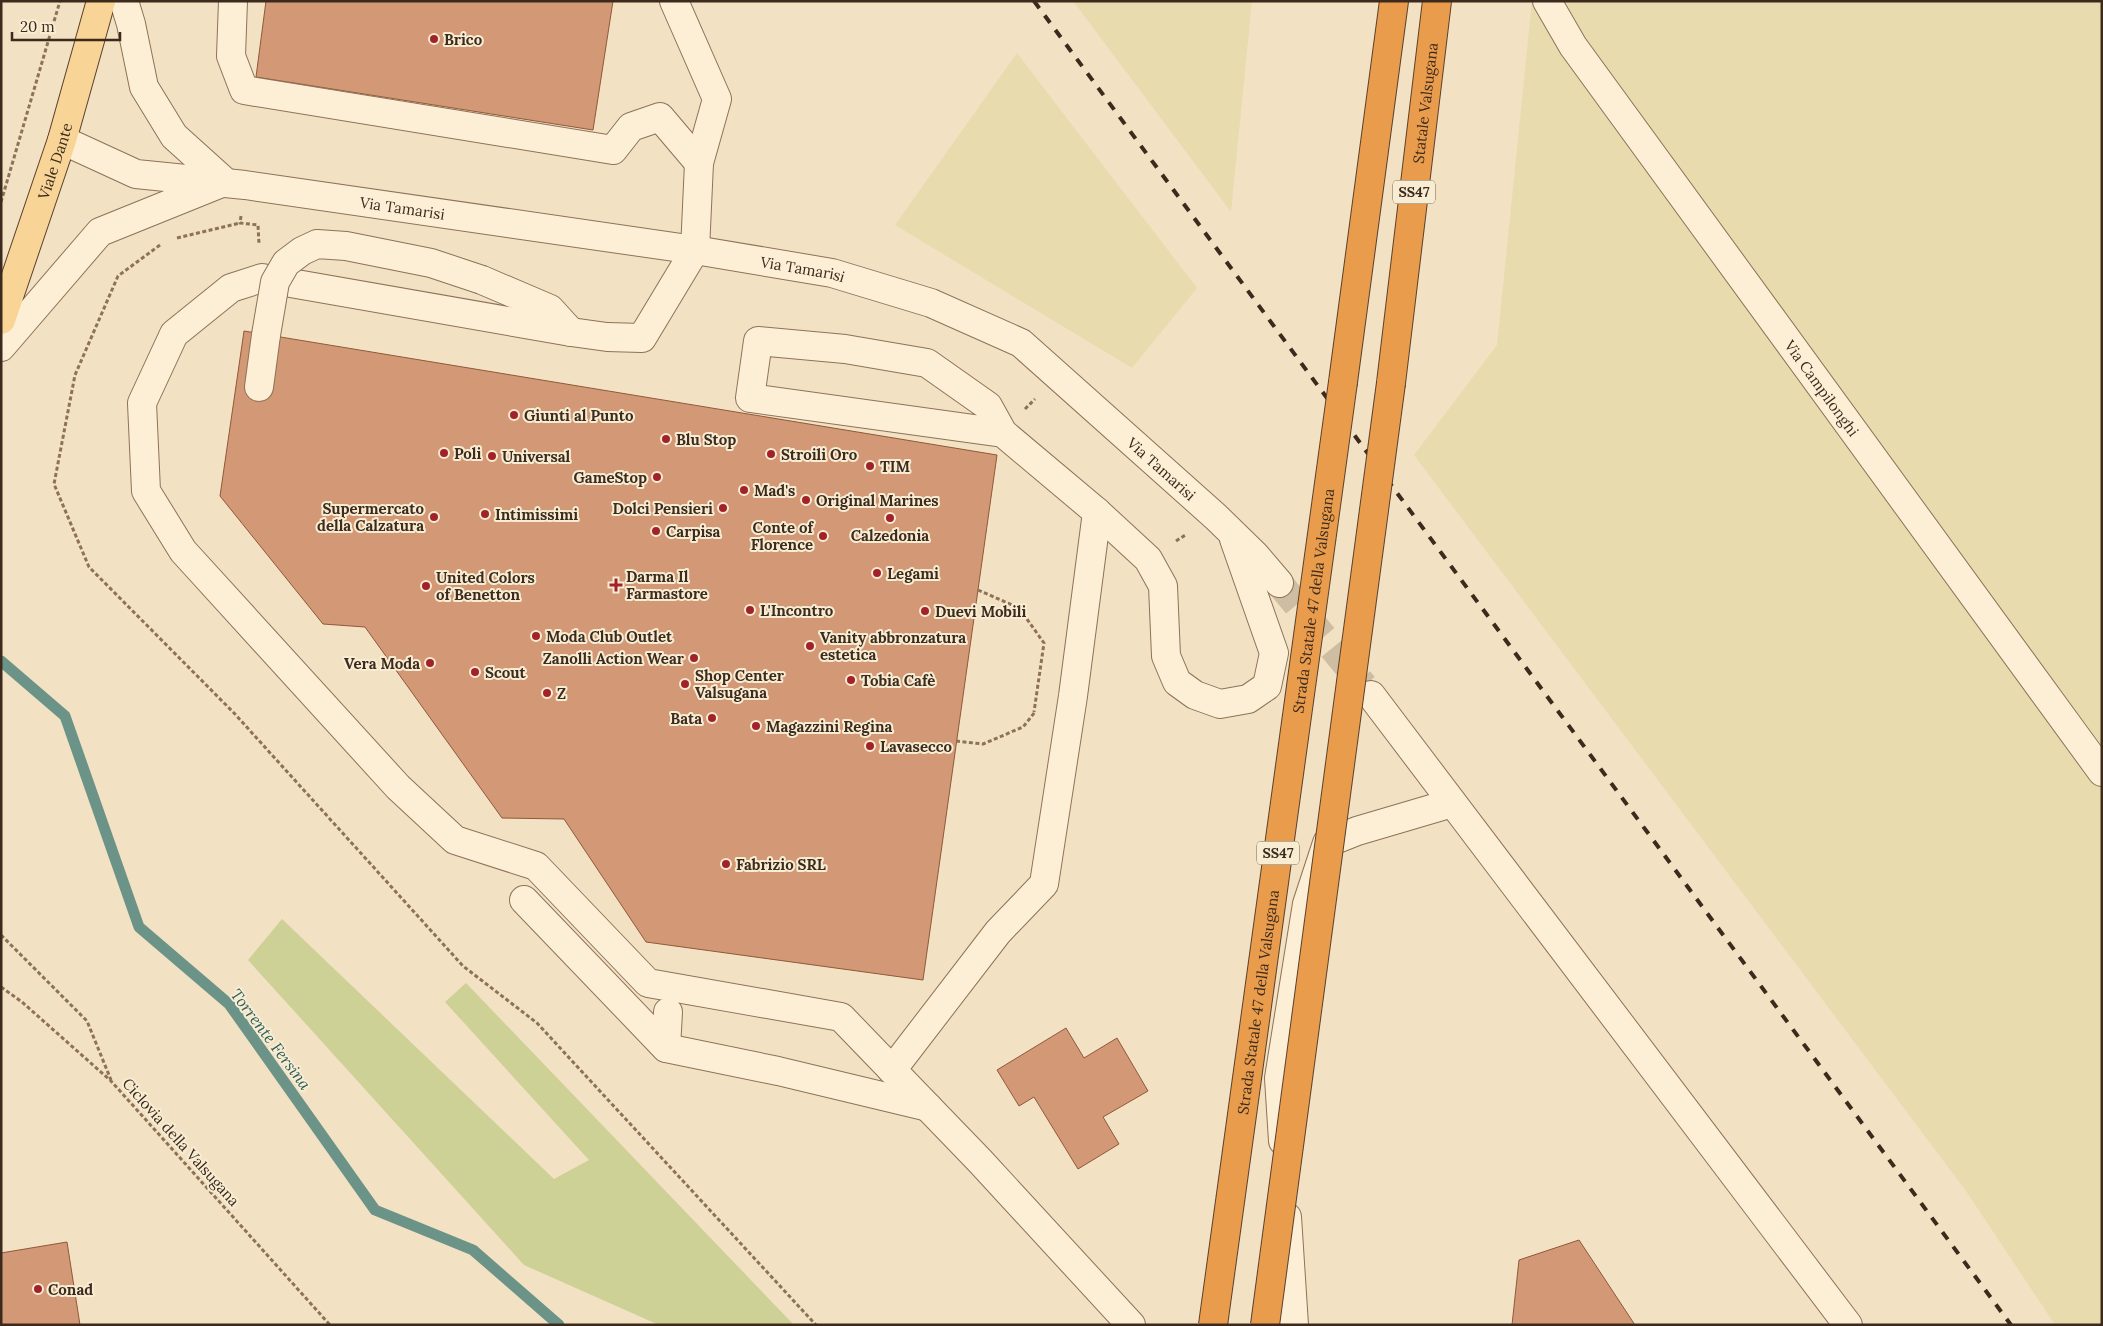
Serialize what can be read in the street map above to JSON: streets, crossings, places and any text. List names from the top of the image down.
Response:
{
  "streets": {
    "highway": ["Statale Valsugana", "SS47", "Strada Statale 47 della Valsugana"],
    "main road": ["Viale Dante"],
    "street": ["Via Tamarisi", "Via Campilonghi"],
    "path": ["Ciclovia della Valsugana"]
  },
  "crossings": [
    ["Viale Dante", "Via Tamarisi"]
  ],
  "water": ["Torrente Fersina"],
  "places": {
    "other": [
      "Brico",
      "Giunti al Punto",
      "Blu Stop",
      "Poli",
      "Stroili Oro",
      "Universal",
      "TIM",
      "GameStop",
      "Mad's",
      "Original Marines",
      "Dolci Pensieri",
      "Intimissimi",
      "Supermercato della Calzatura",
      "Calzedonia",
      "Carpisa",
      "Conte of Florence",
      "Legami",
      "United Colors of Benetton",
      "L'Incontro",
      "Duevi Mobili",
      "Moda Club Outlet",
      "Vanity abbronzatura estetica",
      "Zanolli Action Wear",
      "Vera Moda",
      "Scout",
      "Tobia Cafè",
      "Shop Center Valsugana",
      "Z",
      "Bata",
      "Magazzini Regina",
      "Lavasecco",
      "Fabrizio SRL",
      "Conad"
    ],
    "health": ["Darma Il Farmastore"]
  },
  "scale_bar": "20 m"
}
